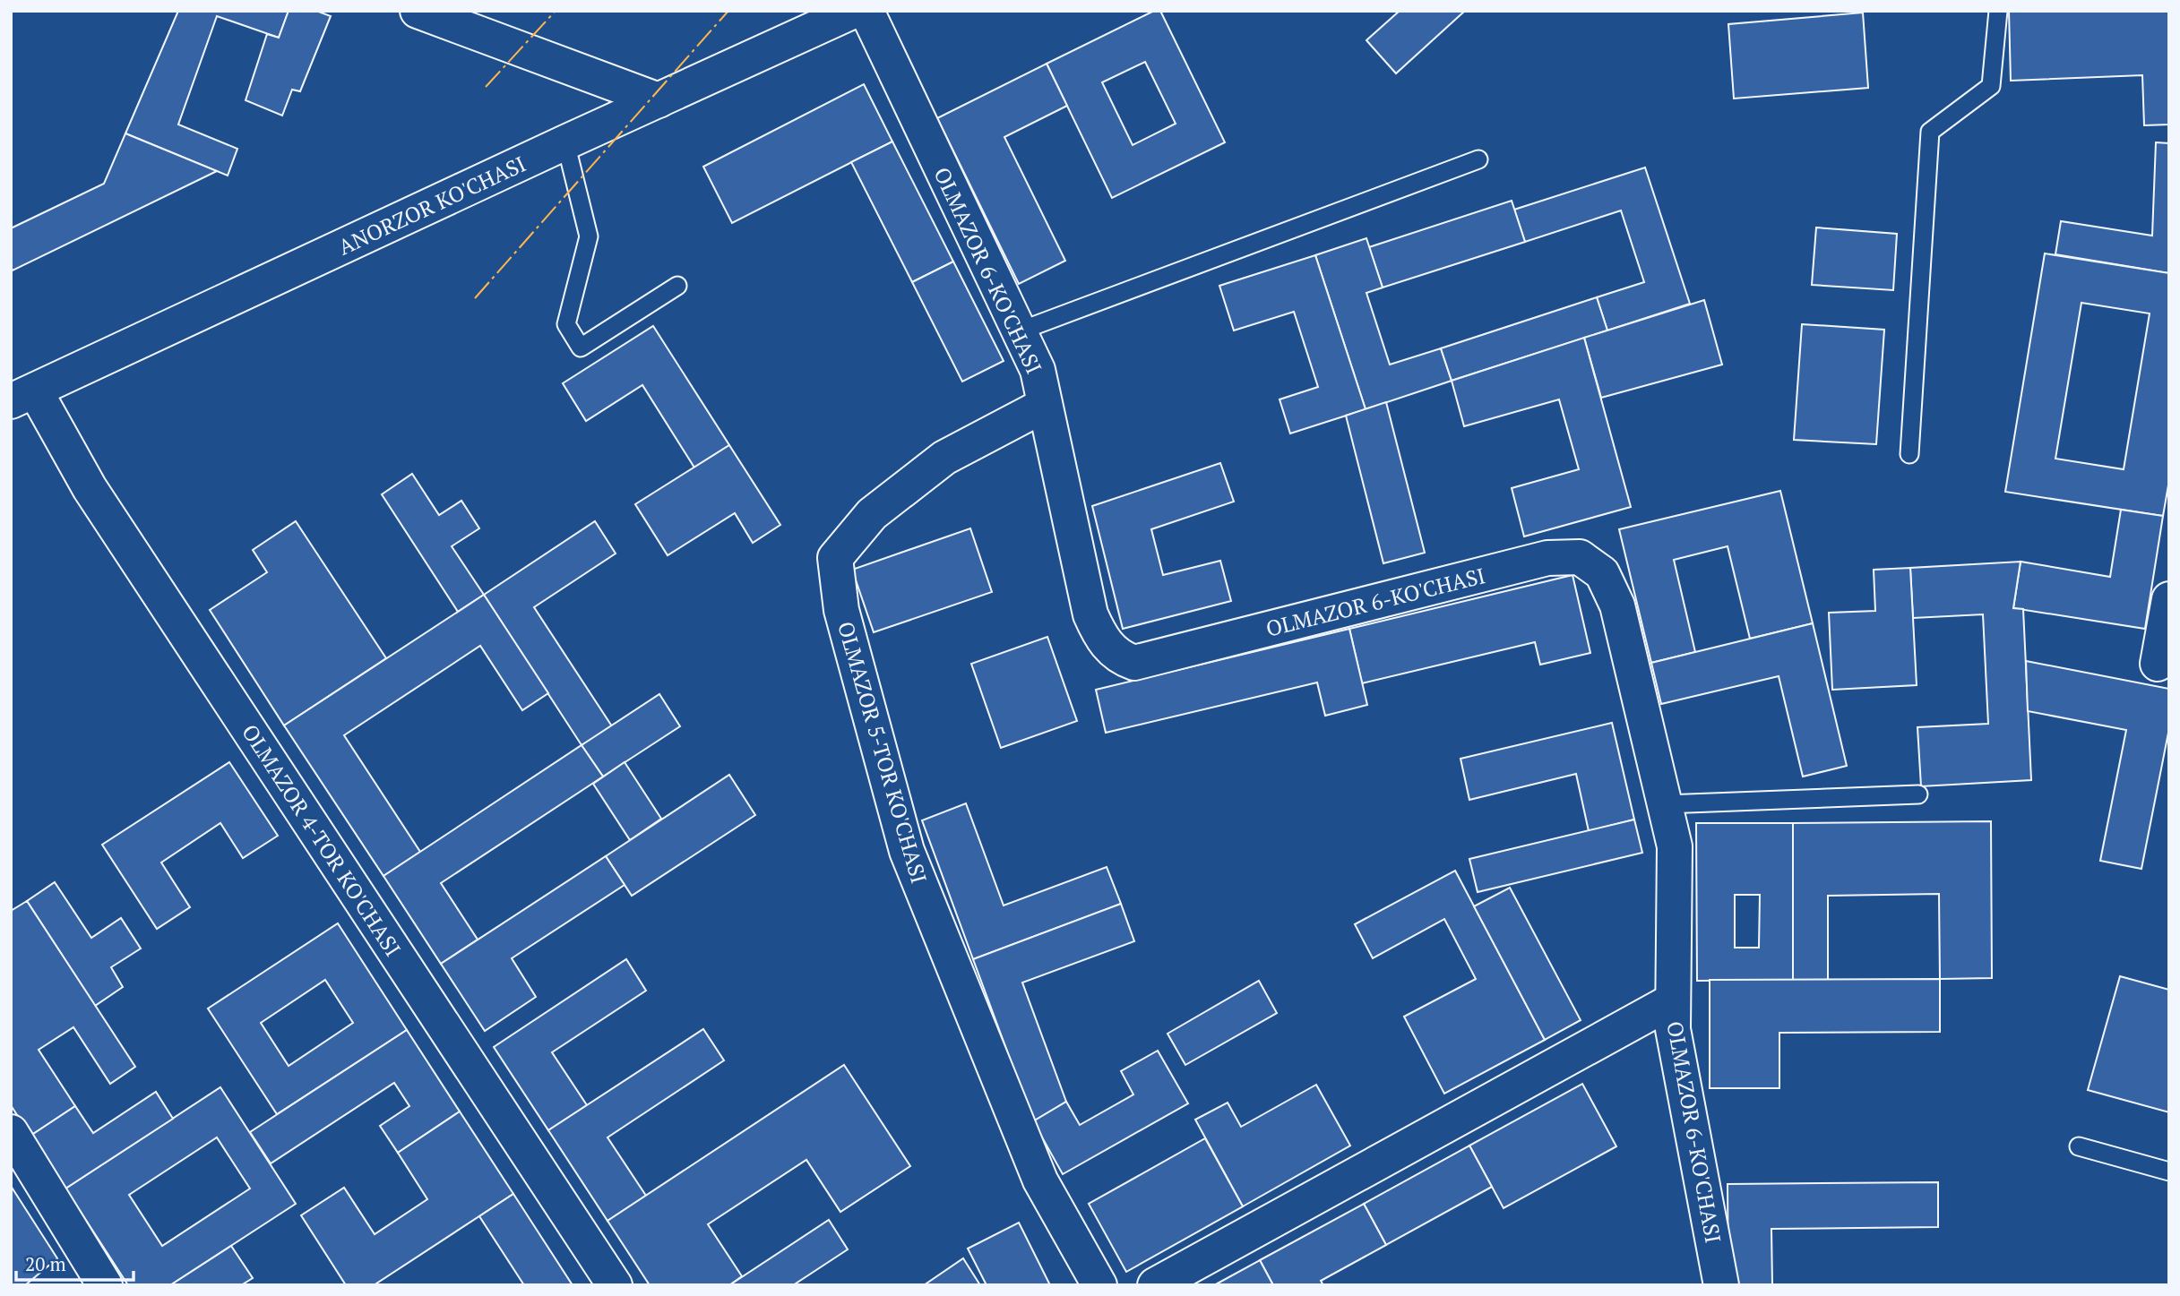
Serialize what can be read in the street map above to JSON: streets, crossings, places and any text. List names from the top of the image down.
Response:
{
  "streets": {
    "street": [
      "ANORZOR KO'CHASI",
      "OLMAZOR 6-KO'CHASI",
      "OLMAZOR 5-TOR KO'CHASI",
      "OLMAZOR 4-TOR KO'CHASI"
    ]
  },
  "crossings": [
    ["ANORZOR KO'CHASI", "OLMAZOR 4-TOR KO'CHASI"],
    ["OLMAZOR 6-KO'CHASI", "OLMAZOR 5-TOR KO'CHASI"]
  ],
  "scale_bar": "20 m"
}
